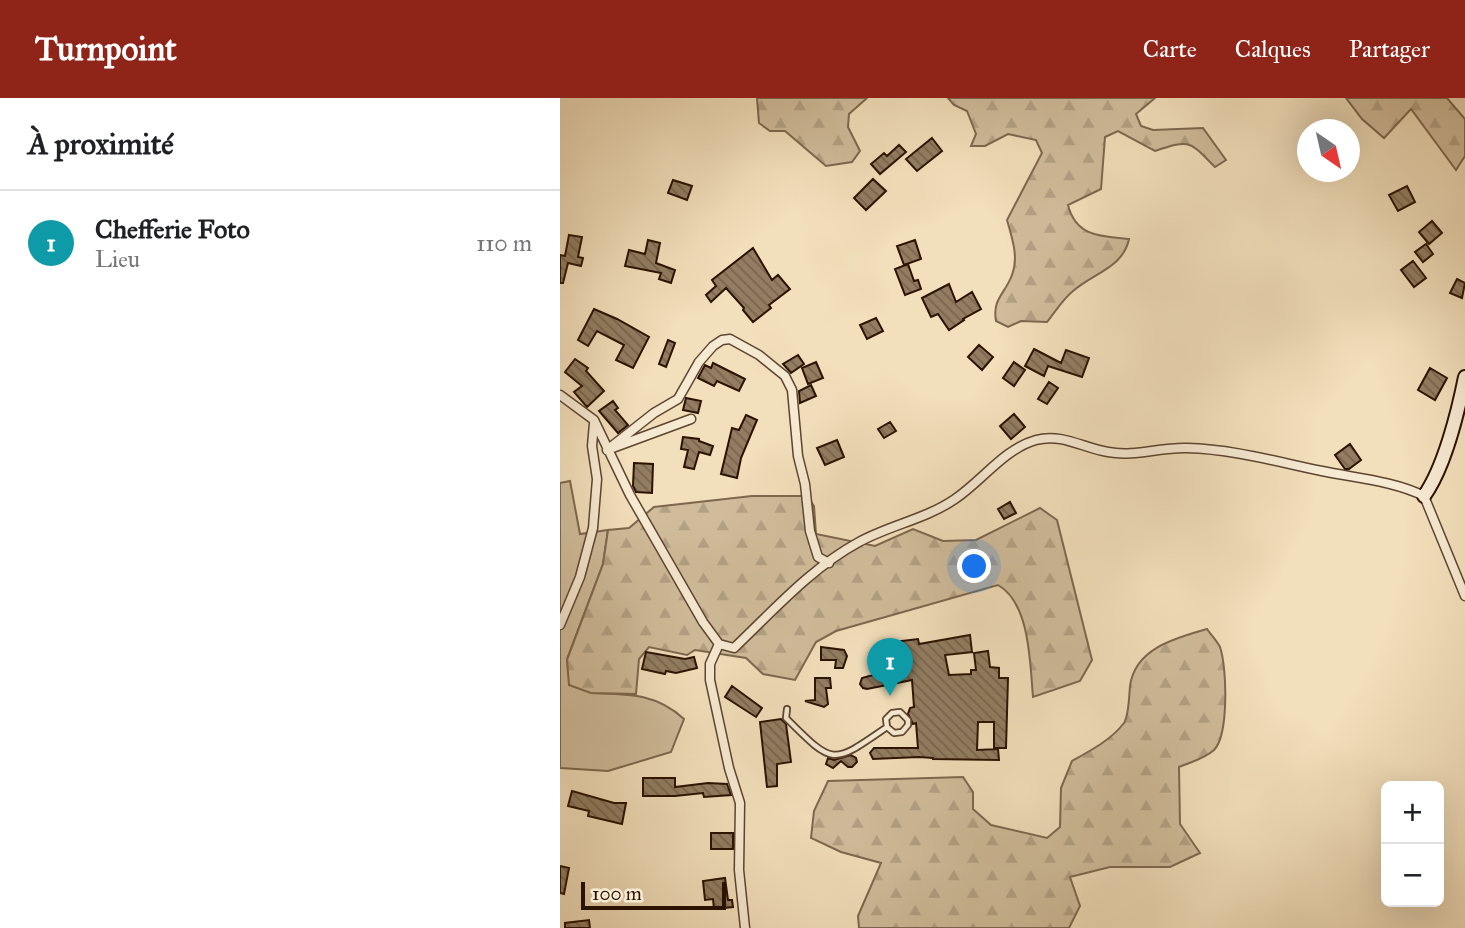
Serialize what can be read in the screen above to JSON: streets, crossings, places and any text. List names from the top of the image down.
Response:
{
  "scale_bar": "100 m",
  "north": "bottom right",
  "page": {
    "header": "Turnpoint",
    "nav": ["Carte", "Calques", "Partager"],
    "heading": "À proximité",
    "list": [
      {
        "mark": "1",
        "name": "Chefferie Foto",
        "note": "Lieu",
        "value": "110 m"
      }
    ],
    "pins": "1",
    "map_buttons": ["+", "−"],
    "scale": "100 m"
  }
}
